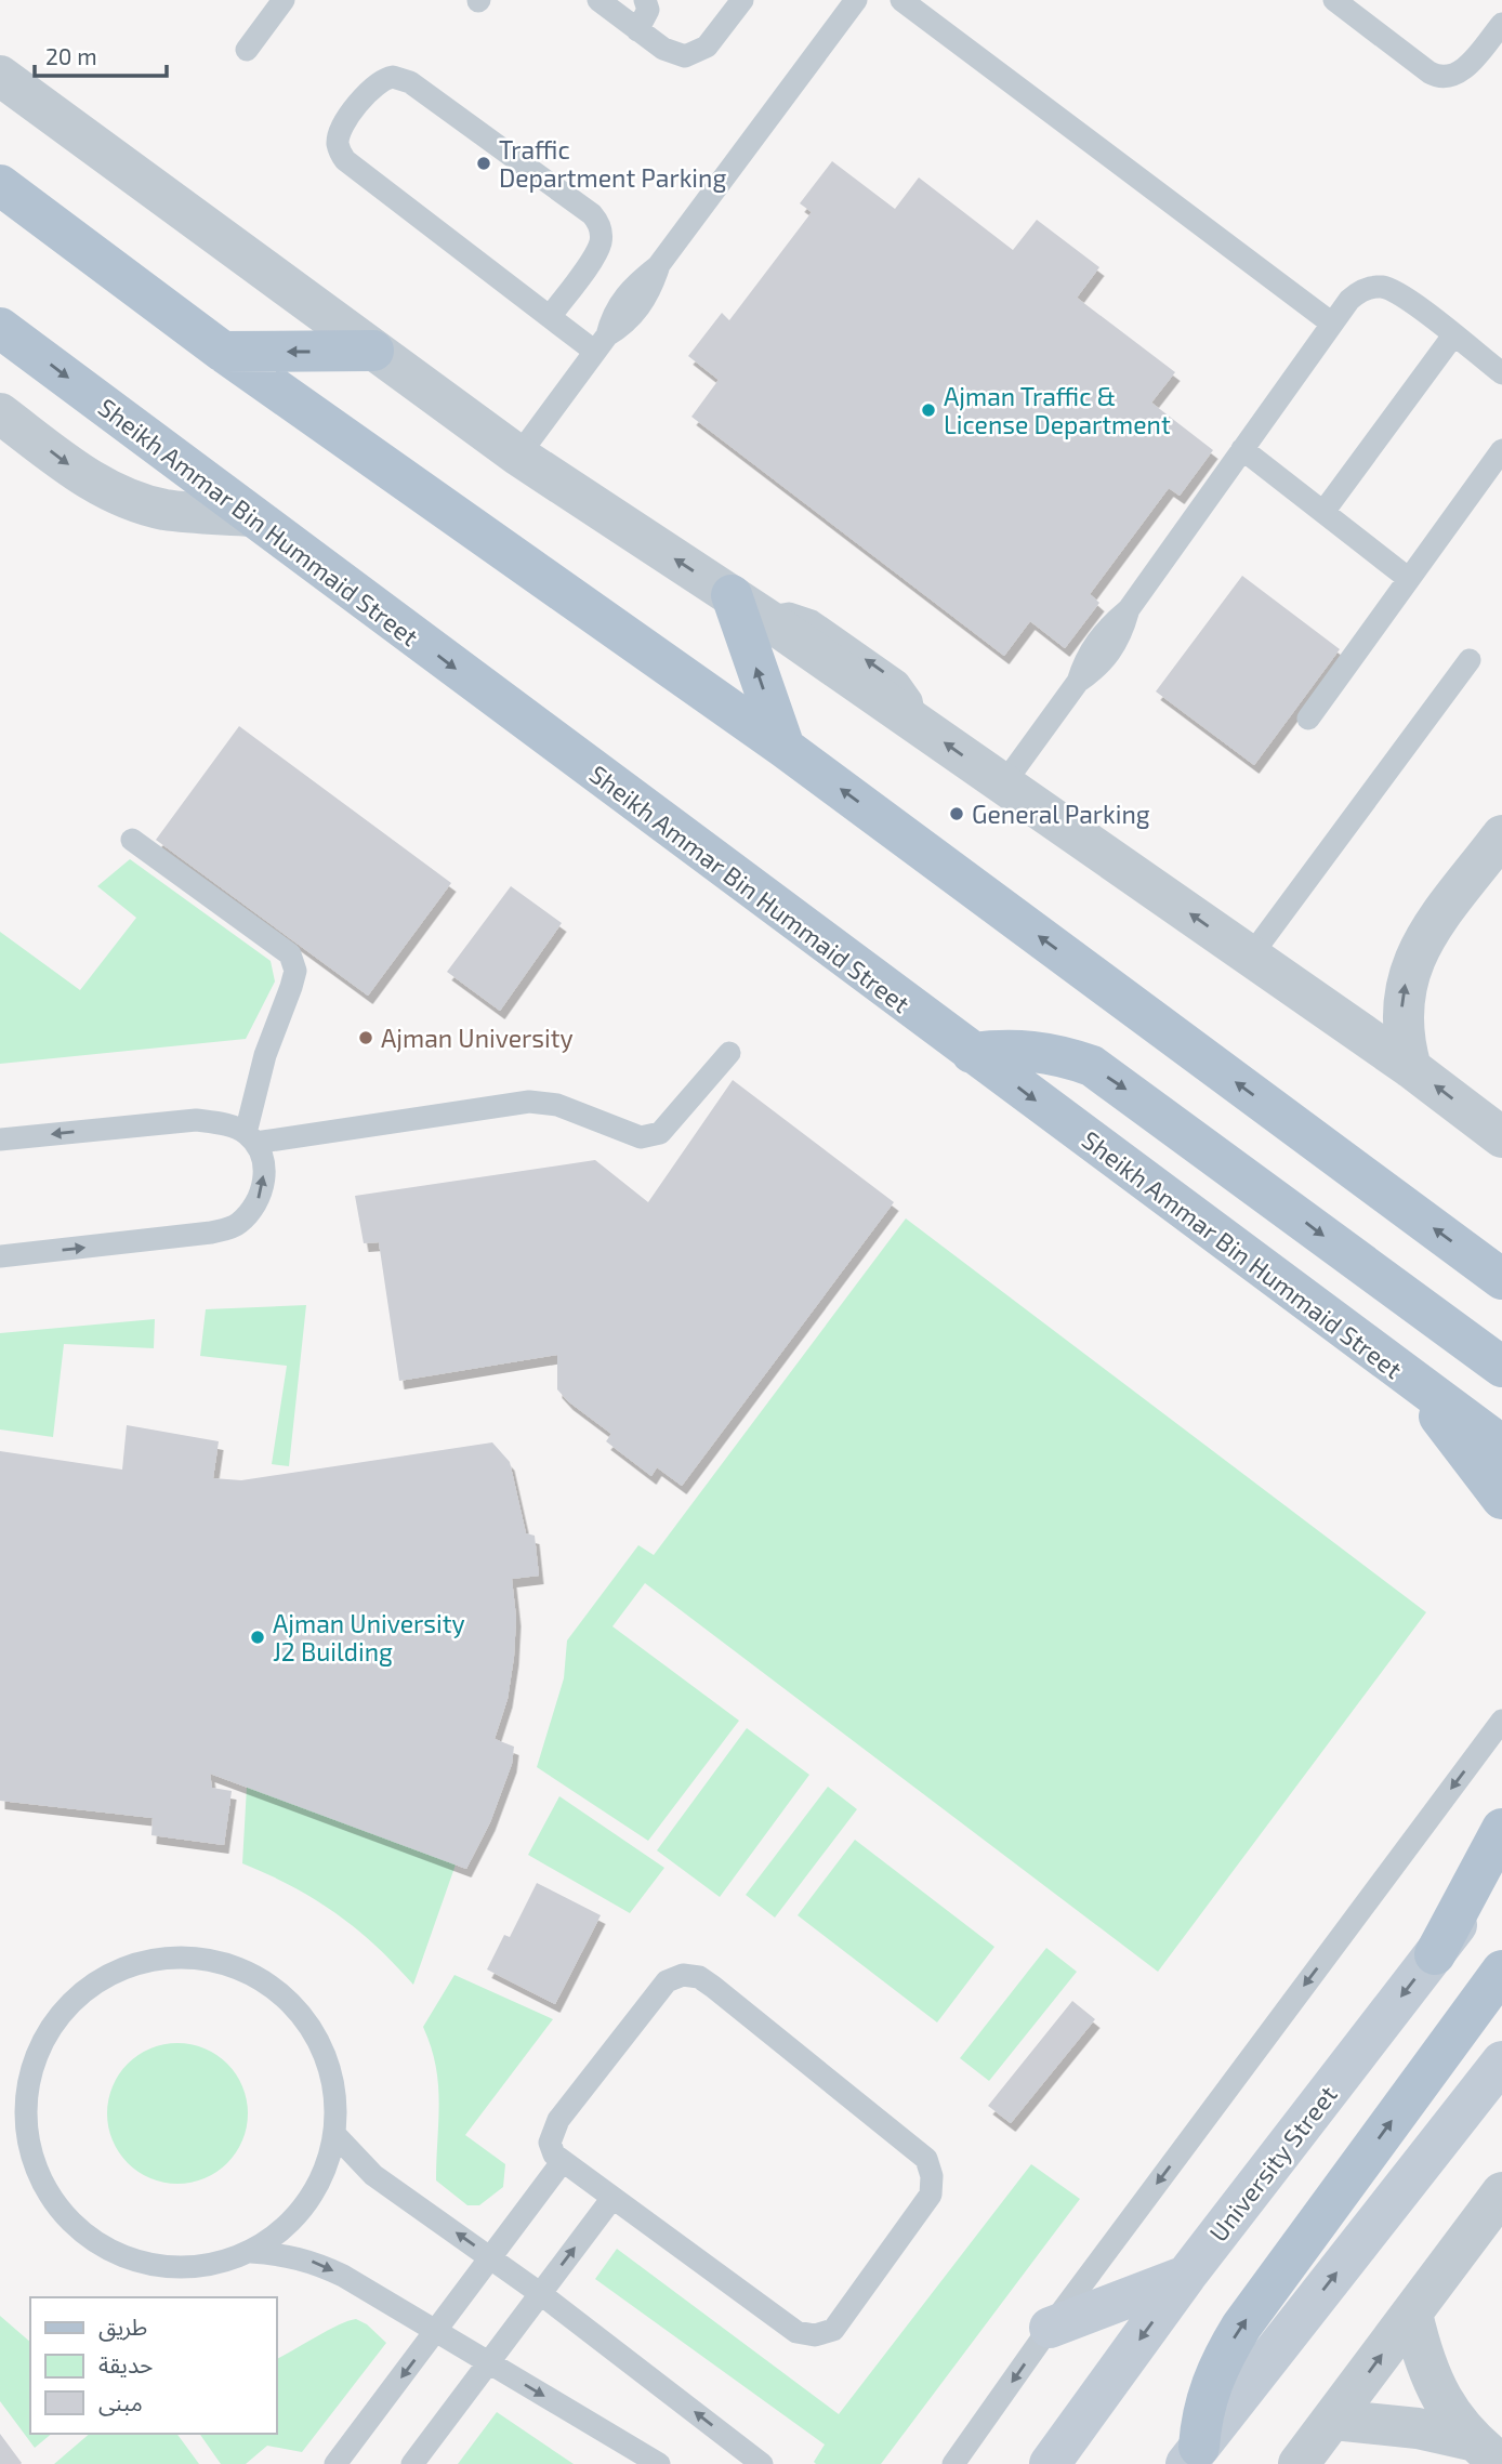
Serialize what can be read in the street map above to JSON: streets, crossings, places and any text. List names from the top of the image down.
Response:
{
  "streets": {
    "main road": ["Sheikh Ammar Bin Hummaid Street", "University Street"]
  },
  "places": [
    "Traffic Department Parking",
    "Ajman Traffic & License Department",
    "General Parking",
    "Ajman University",
    "Ajman University J2 Building"
  ],
  "legend": ["طريق", "حديقة", "مبنى"],
  "scale_bar": "20 m"
}
